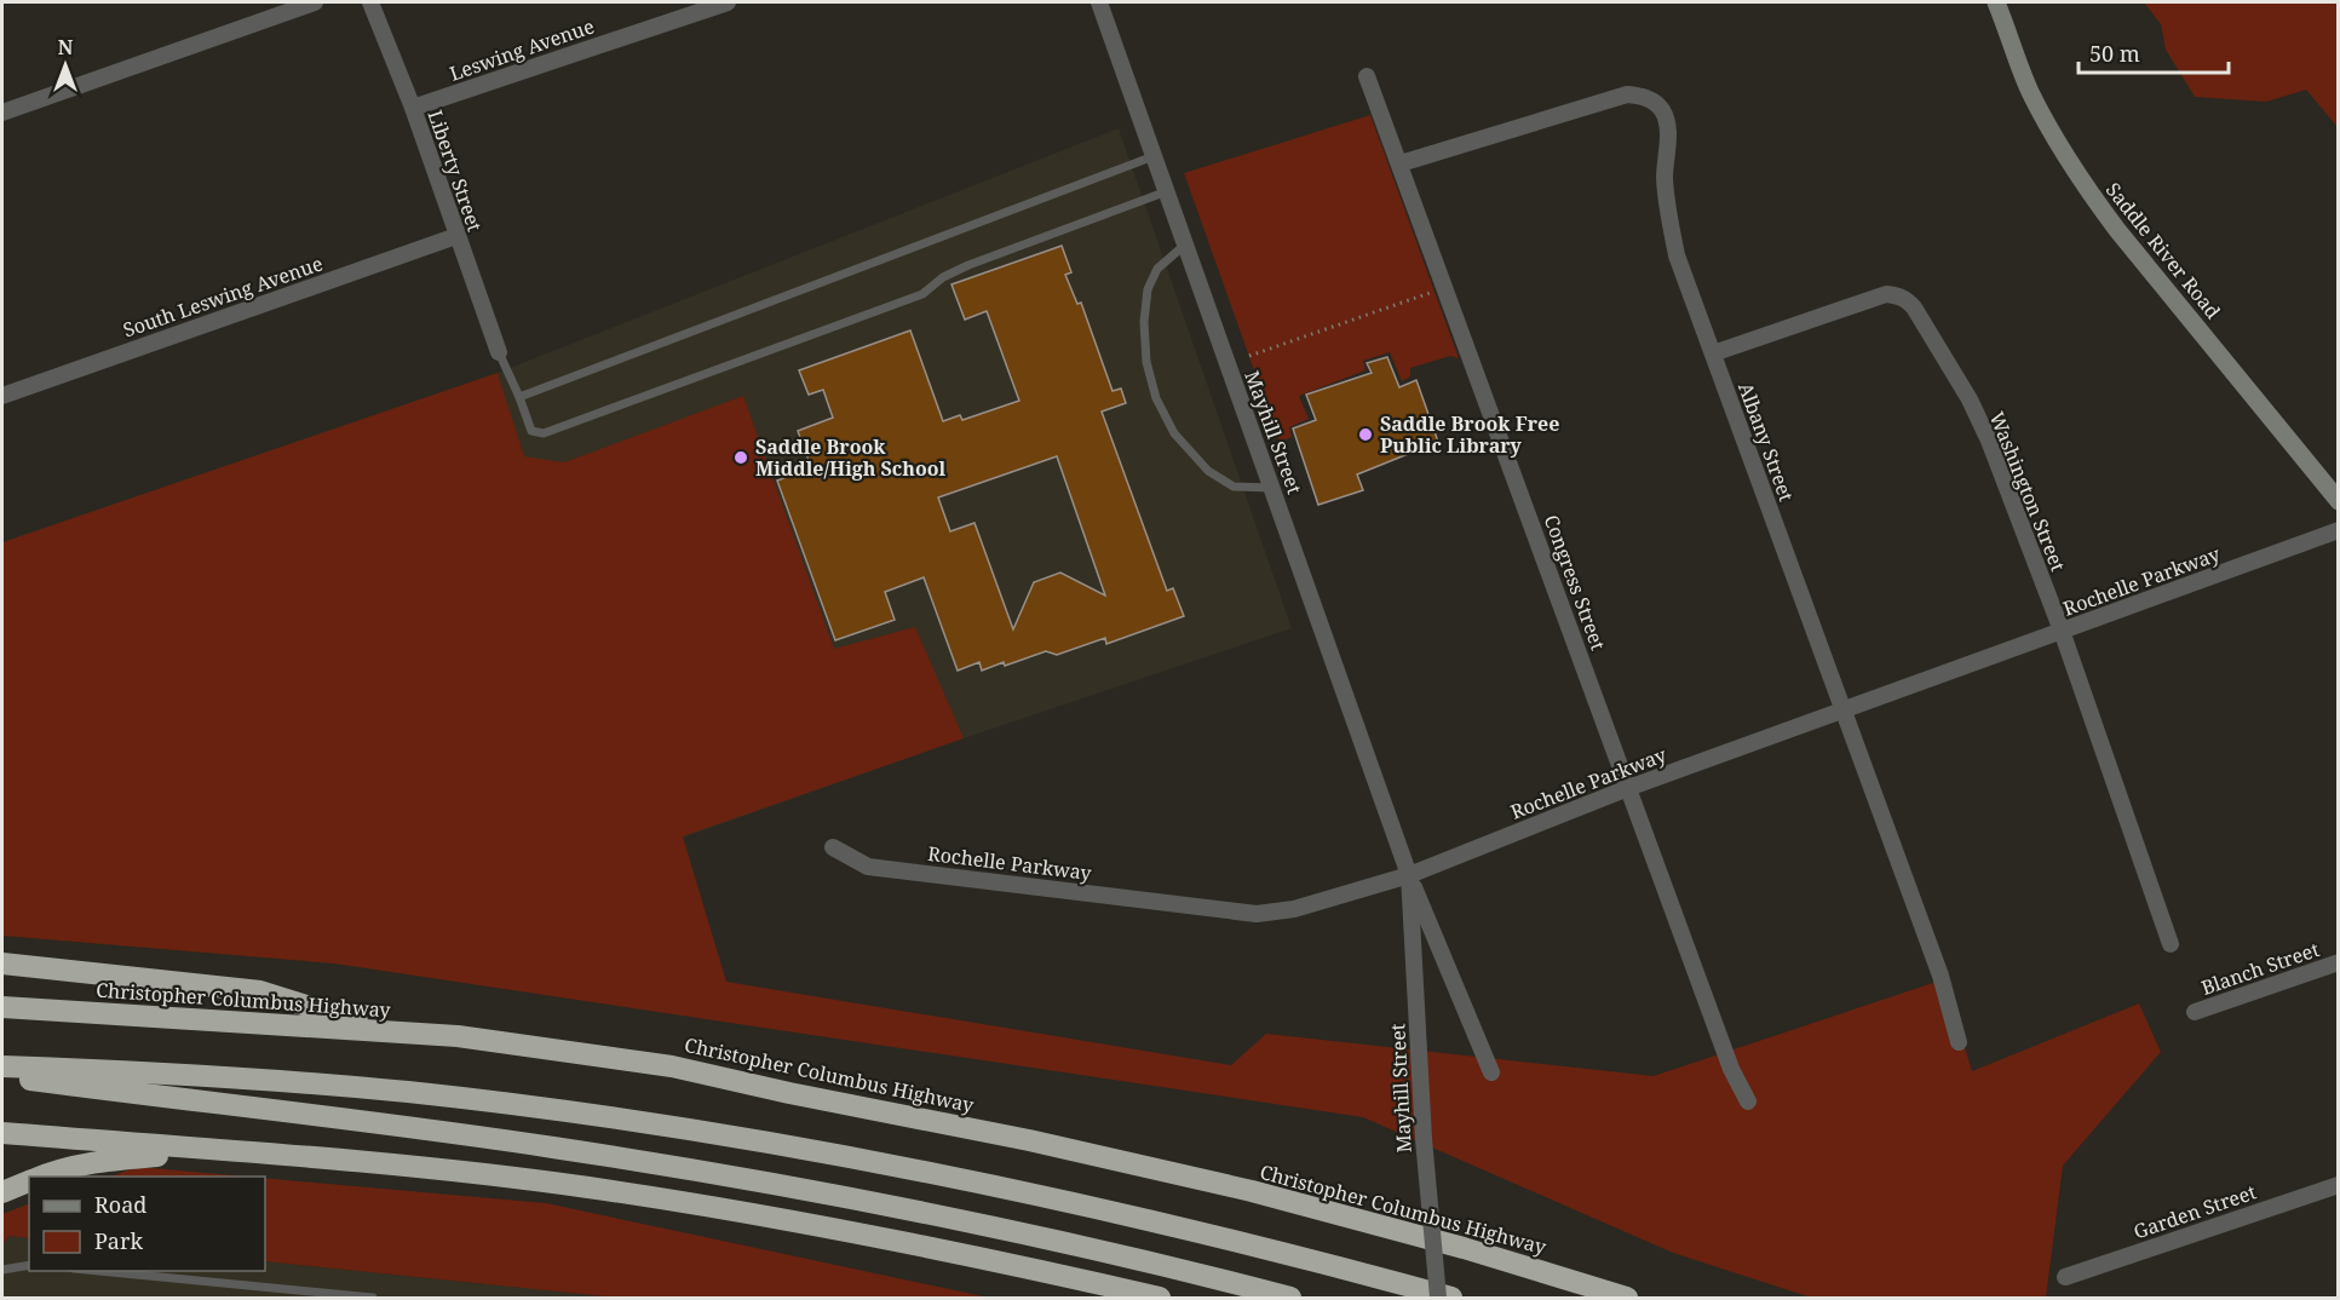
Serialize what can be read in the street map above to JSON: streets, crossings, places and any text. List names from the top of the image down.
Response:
{
  "streets": {
    "highway": ["Christopher Columbus Highway"],
    "street": [
      "Leswing Avenue",
      "Liberty Street",
      "Saddle River Road",
      "South Leswing Avenue",
      "Mayhill Street",
      "Albany Street",
      "Washington Street",
      "Rochelle Parkway",
      "Congress Street",
      "Blanch Street",
      "Garden Street"
    ]
  },
  "crossings": [
    ["Leswing Avenue", "Liberty Street"],
    ["Liberty Street", "South Leswing Avenue"],
    ["Mayhill Street", "Rochelle Parkway"],
    ["Albany Street", "Washington Street"],
    ["Albany Street", "Rochelle Parkway"],
    ["Albany Street", "Congress Street"],
    ["Washington Street", "Rochelle Parkway"],
    ["Rochelle Parkway", "Congress Street"]
  ],
  "places": ["Saddle Brook Free Public Library", "Saddle Brook Middle/High School"],
  "legend": ["Road", "Park"],
  "scale_bar": "50 m",
  "north": "top"
}
